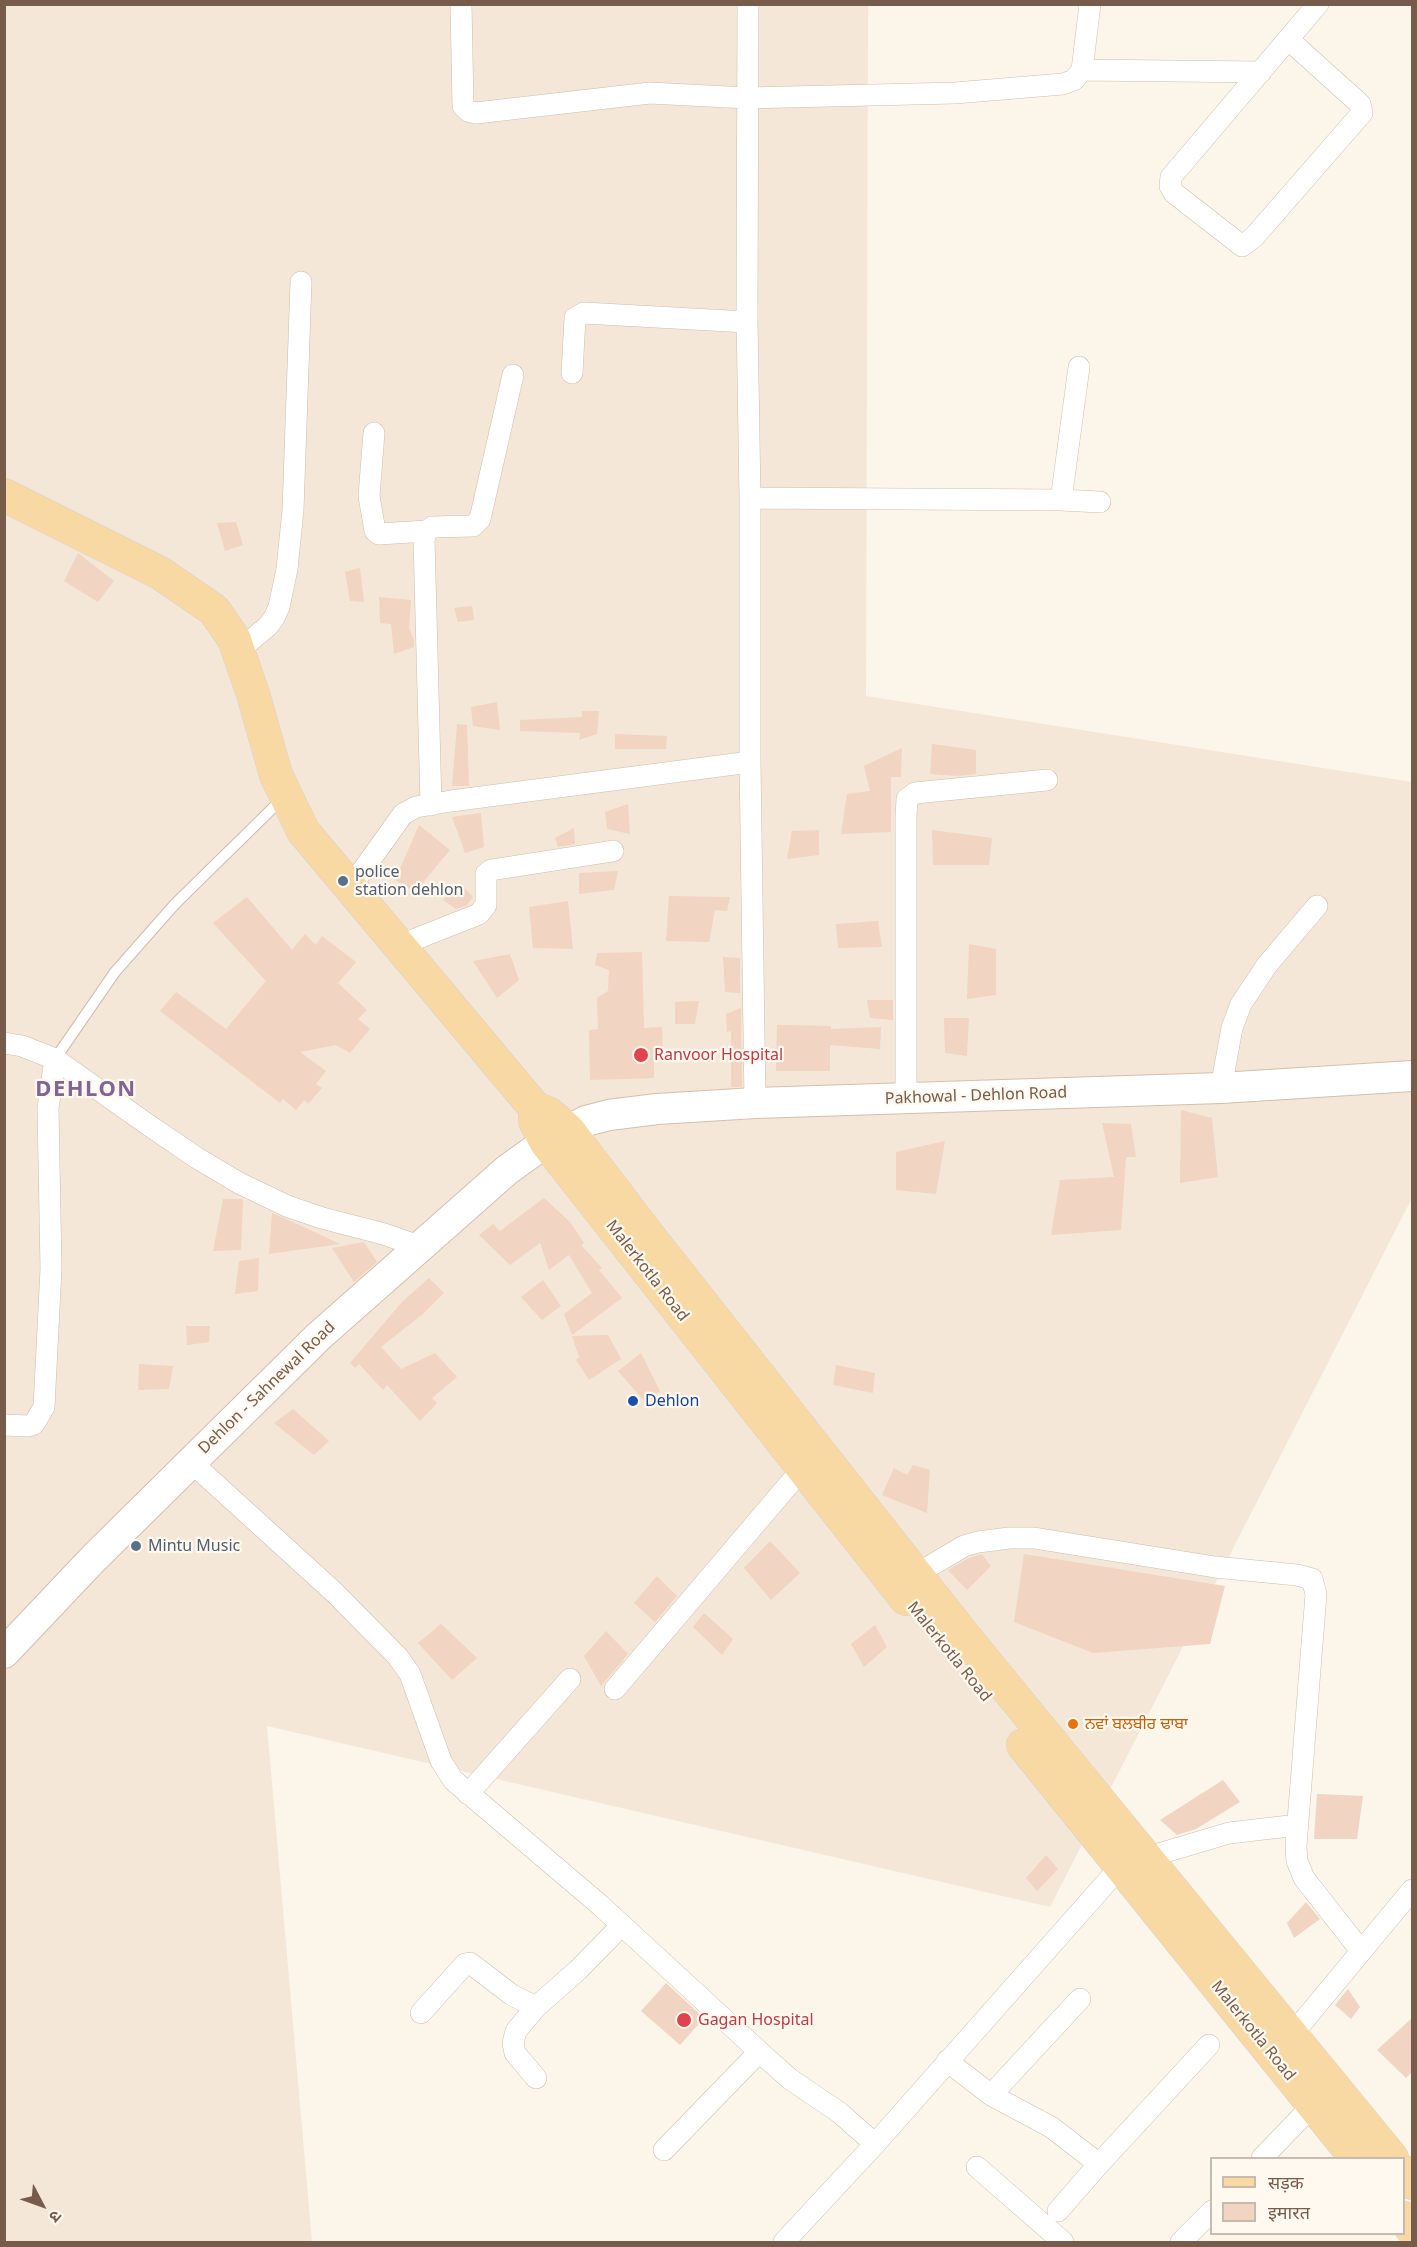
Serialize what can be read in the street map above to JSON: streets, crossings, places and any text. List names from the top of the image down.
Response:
{
  "streets": {
    "main road": ["Malerkotla Road"],
    "street": ["Pakhowal - Dehlon Road", "Dehlon - Sahnewal Road"]
  },
  "crossings": [
    ["Pakhowal - Dehlon Road", "Malerkotla Road"],
    ["Pakhowal - Dehlon Road", "Dehlon - Sahnewal Road"],
    ["Malerkotla Road", "Dehlon - Sahnewal Road"]
  ],
  "districts": ["DEHLON"],
  "places": [
    "police station dehlon",
    "Ranvoor Hospital",
    "Dehlon",
    "Mintu Music",
    "ਨਵਾਂ ਬਲਬੀਰ ਢਾਬਾ",
    "Gagan Hospital"
  ],
  "legend": ["सड़क", "इमारत"],
  "north": "bottom right"
}
